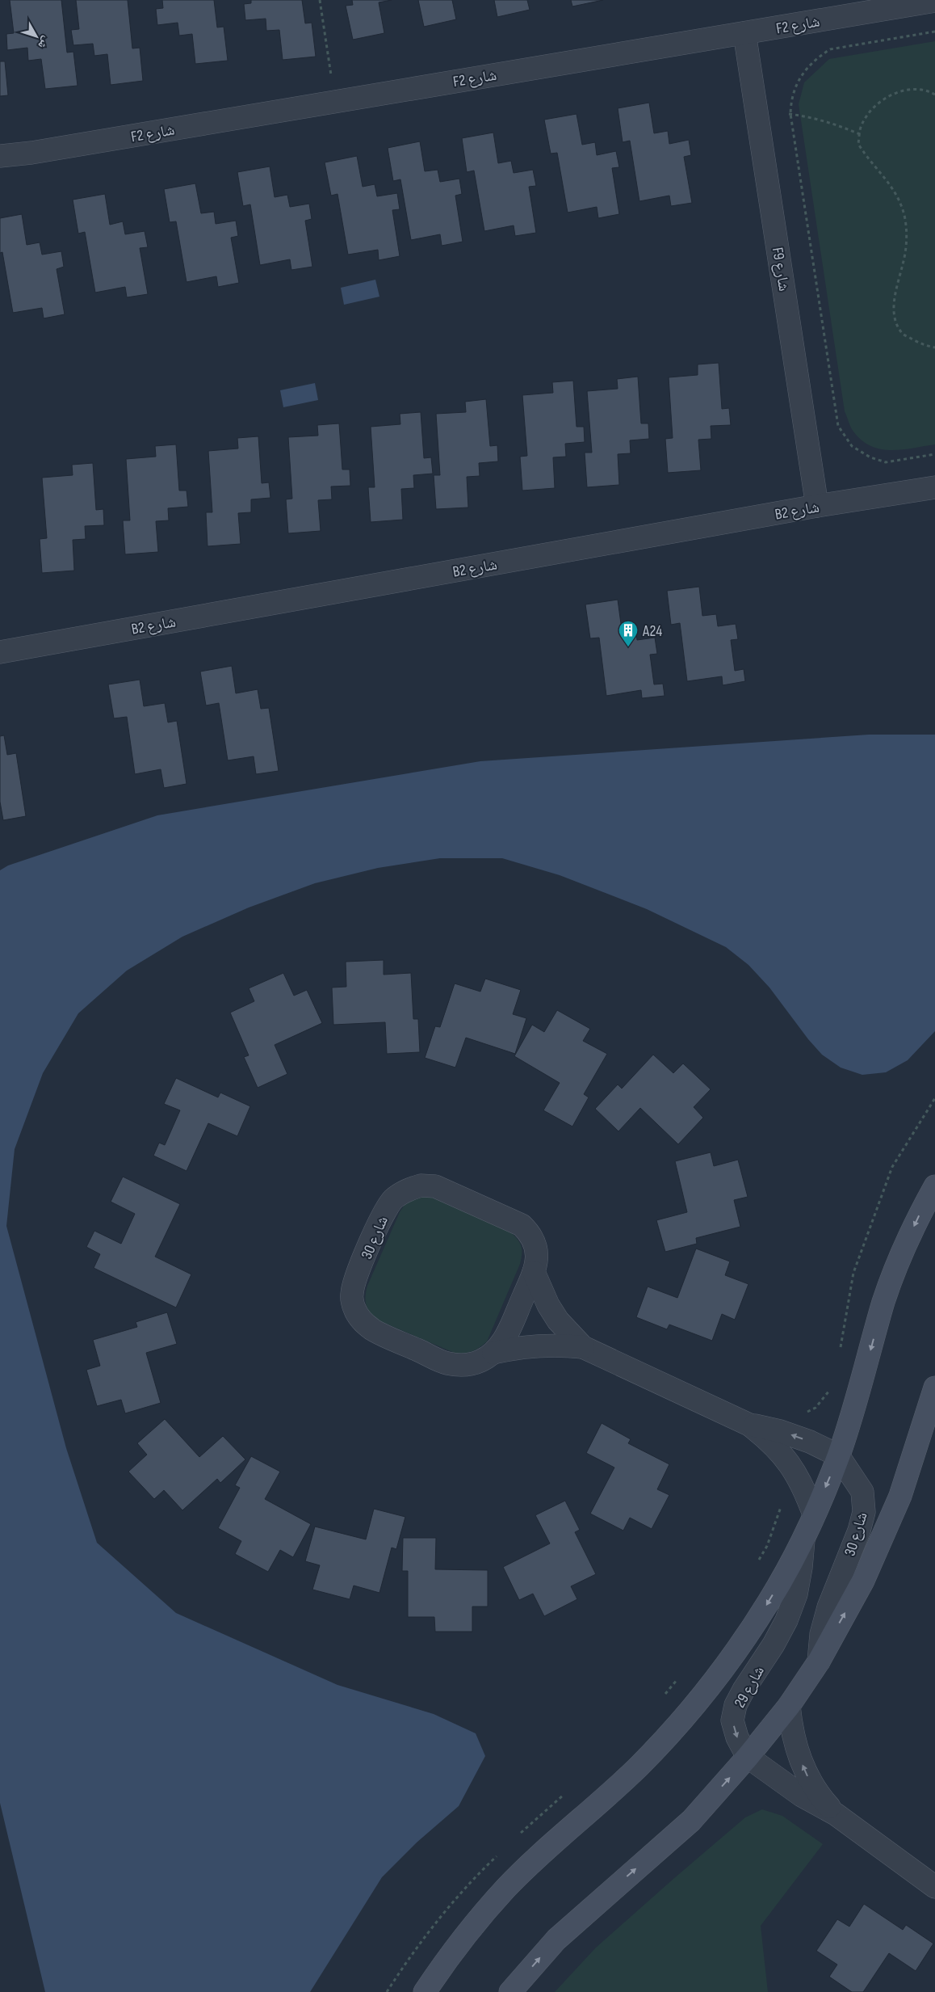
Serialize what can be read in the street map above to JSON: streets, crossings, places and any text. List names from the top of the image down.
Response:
{
  "streets": {
    "street": [
      "F2 شارع",
      "F9 شارع",
      "B2 شارع",
      "شارع 30",
      "شارع 29"
    ]
  },
  "crossings": [
    ["F2 شارع", "F9 شارع"],
    ["F9 شارع", "B2 شارع"]
  ],
  "places": {
    "building": ["A24"]
  },
  "north": "bottom right"
}
